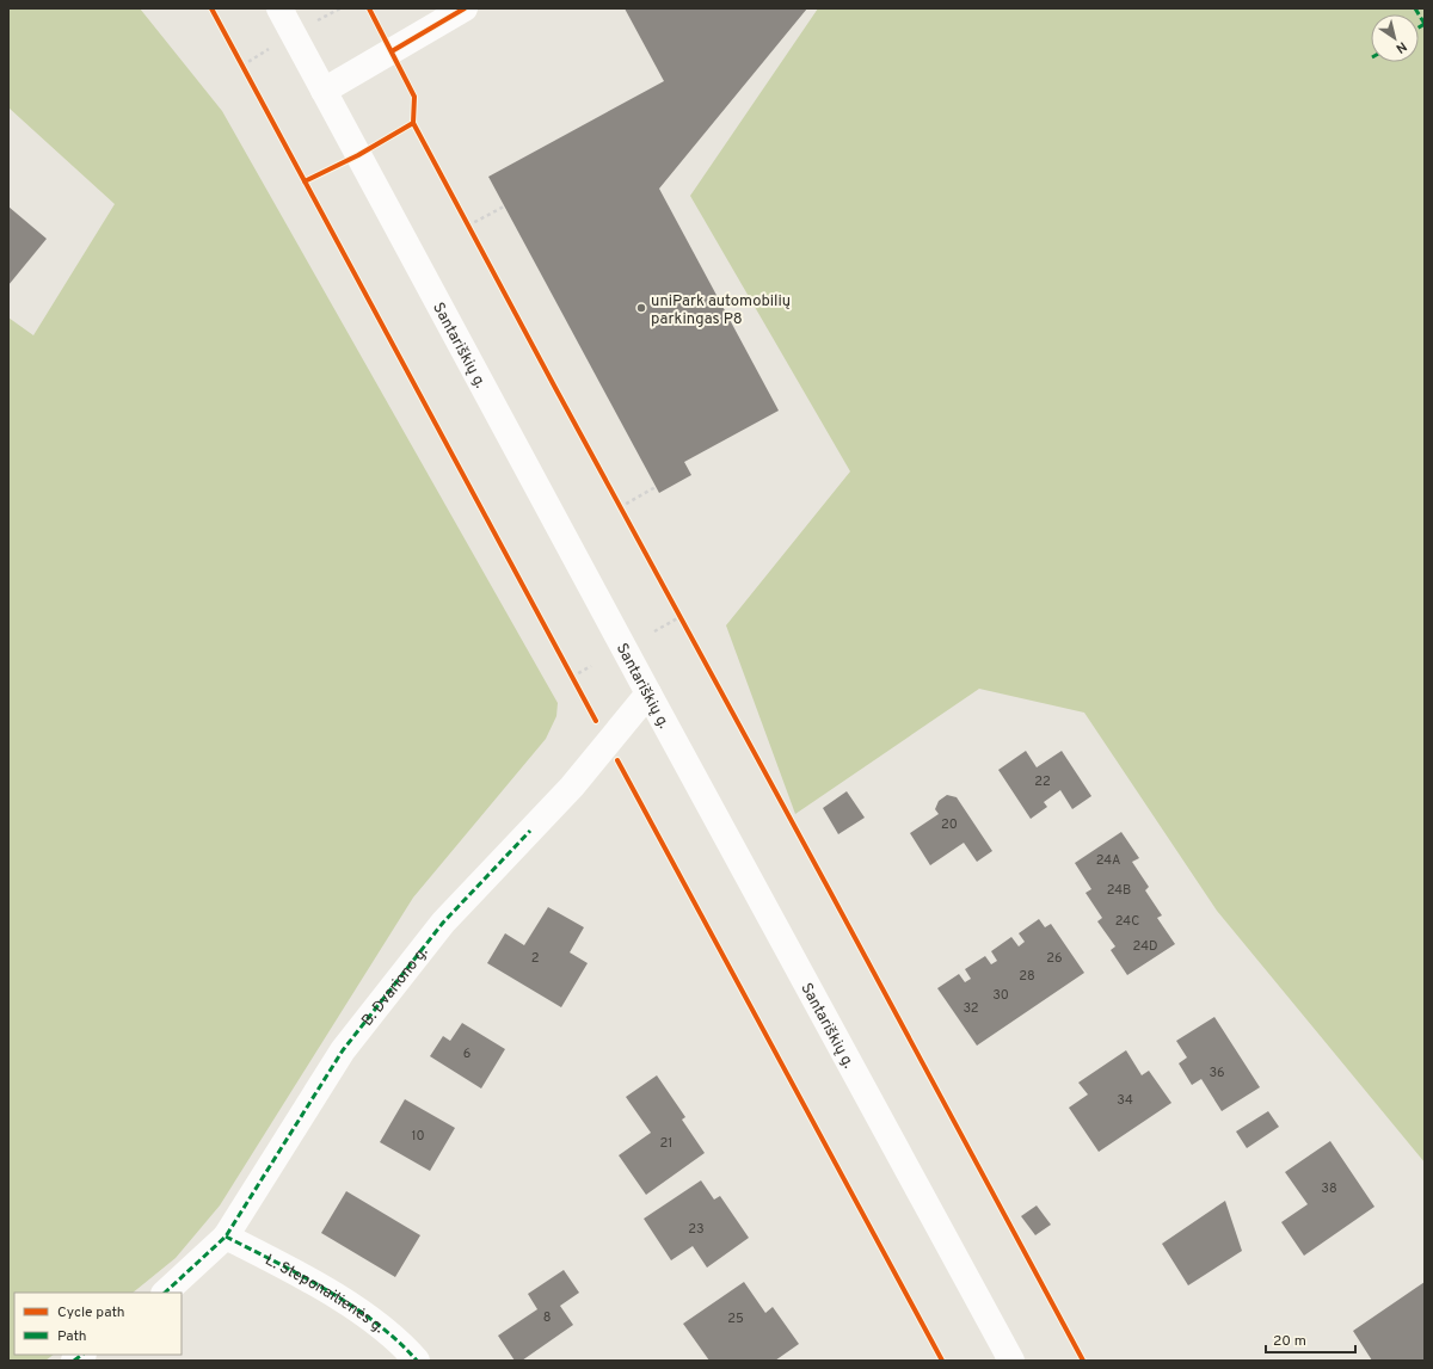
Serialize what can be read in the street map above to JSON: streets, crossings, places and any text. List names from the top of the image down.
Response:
{
  "streets": {
    "main road": ["Santariškių g.", "B. Dvariono g.", "L. Steponaitienės g."]
  },
  "crossings": [
    ["Santariškių g.", "B. Dvariono g."],
    ["B. Dvariono g.", "L. Steponaitienės g."]
  ],
  "places": ["uniPark automobilių parkingas P8"],
  "house_numbers": [
    "22",
    "20",
    "24A",
    "24B",
    "24C",
    "24D",
    "2",
    "26",
    "28",
    "30",
    "32",
    "6",
    "36",
    "34",
    "10",
    "21",
    "38",
    "23",
    "8",
    "25"
  ],
  "legend": ["Cycle path", "Path"],
  "scale_bar": "20 m",
  "north": "bottom right"
}
